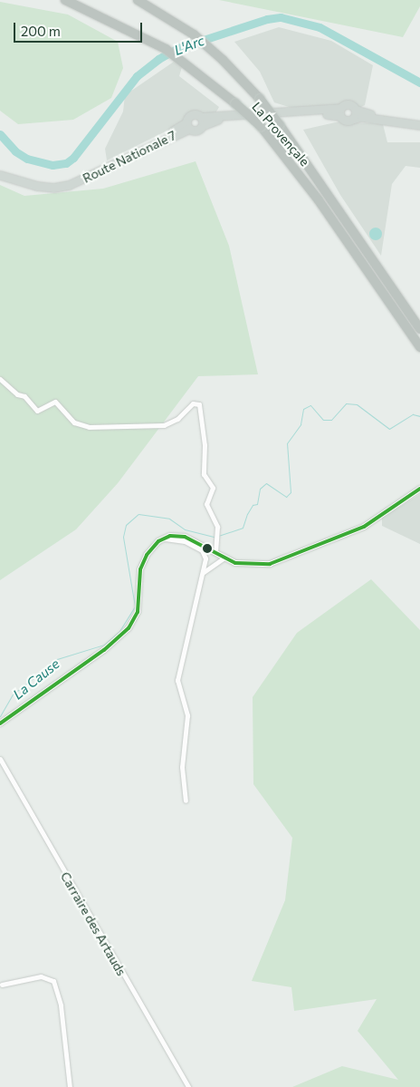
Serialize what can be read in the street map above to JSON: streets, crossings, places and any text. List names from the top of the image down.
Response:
{
  "streets": {
    "highway": ["La Provençale"],
    "main road": ["Route Nationale 7"],
    "street": ["Carraire des Artauds"]
  },
  "water": ["L'Arc", "La Cause"],
  "scale_bar": "200 m"
}
